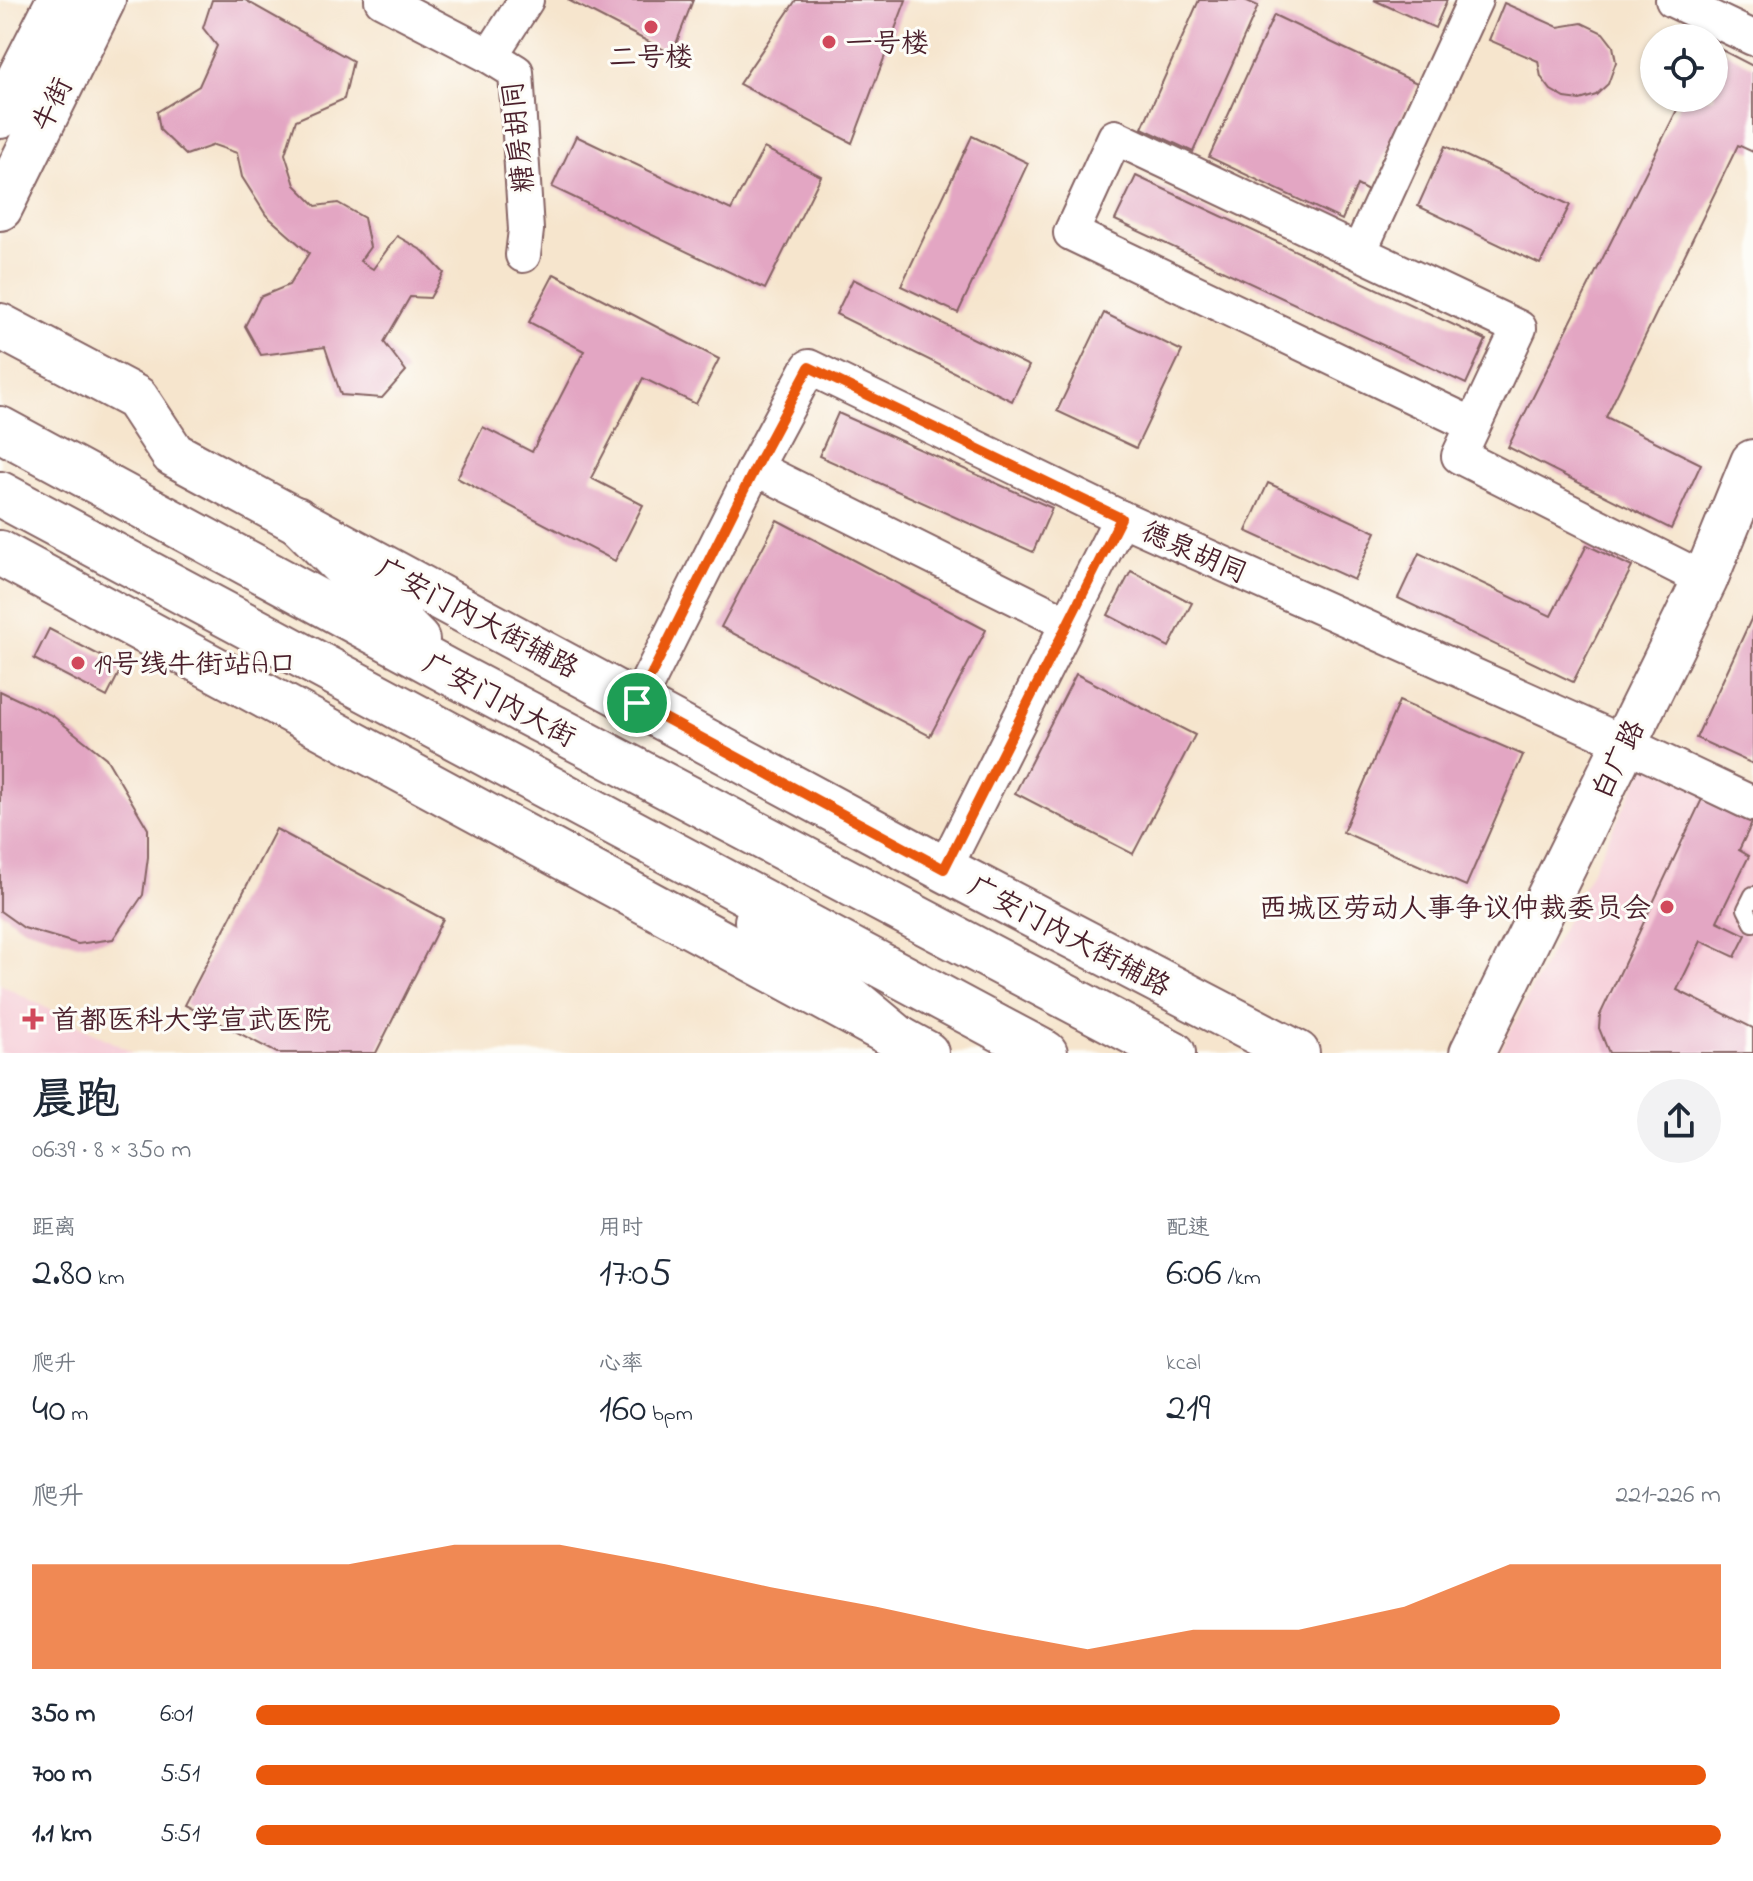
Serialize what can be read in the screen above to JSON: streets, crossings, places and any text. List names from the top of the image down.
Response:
{
  "streets": {
    "main road": [
      "牛街",
      "广安门内大街辅路",
      "广安门内大街",
      "白广路"
    ],
    "street": ["糖房胡同", "德泉胡同"]
  },
  "crossings": [
    ["德泉胡同", "广安门内大街辅路"],
    ["德泉胡同", "白广路"]
  ],
  "places": {
    "other": [
      "二号楼",
      "一号楼",
      "19号线牛街站A口",
      "西城区劳动人事争议仲裁委员会"
    ],
    "health": ["首都医科大学宣武医院"]
  },
  "page": {
    "heading": ["晨跑", "06:39 · 8 × 350 m"],
    "stats": [
      ["距离", "2.80 km"],
      ["用时", "17:05"],
      ["配速", "6:06 /km"],
      ["爬升", "40 m"],
      ["心率", "160 bpm"],
      ["kcal", "219"]
    ],
    "chart": ["爬升", "221–226 m"],
    "list": [
      {
        "name": "350 m",
        "note": "6:01"
      },
      {
        "name": "700 m",
        "note": "5:51"
      },
      {
        "name": "1.1 km",
        "note": "5:51"
      }
    ]
  }
}
